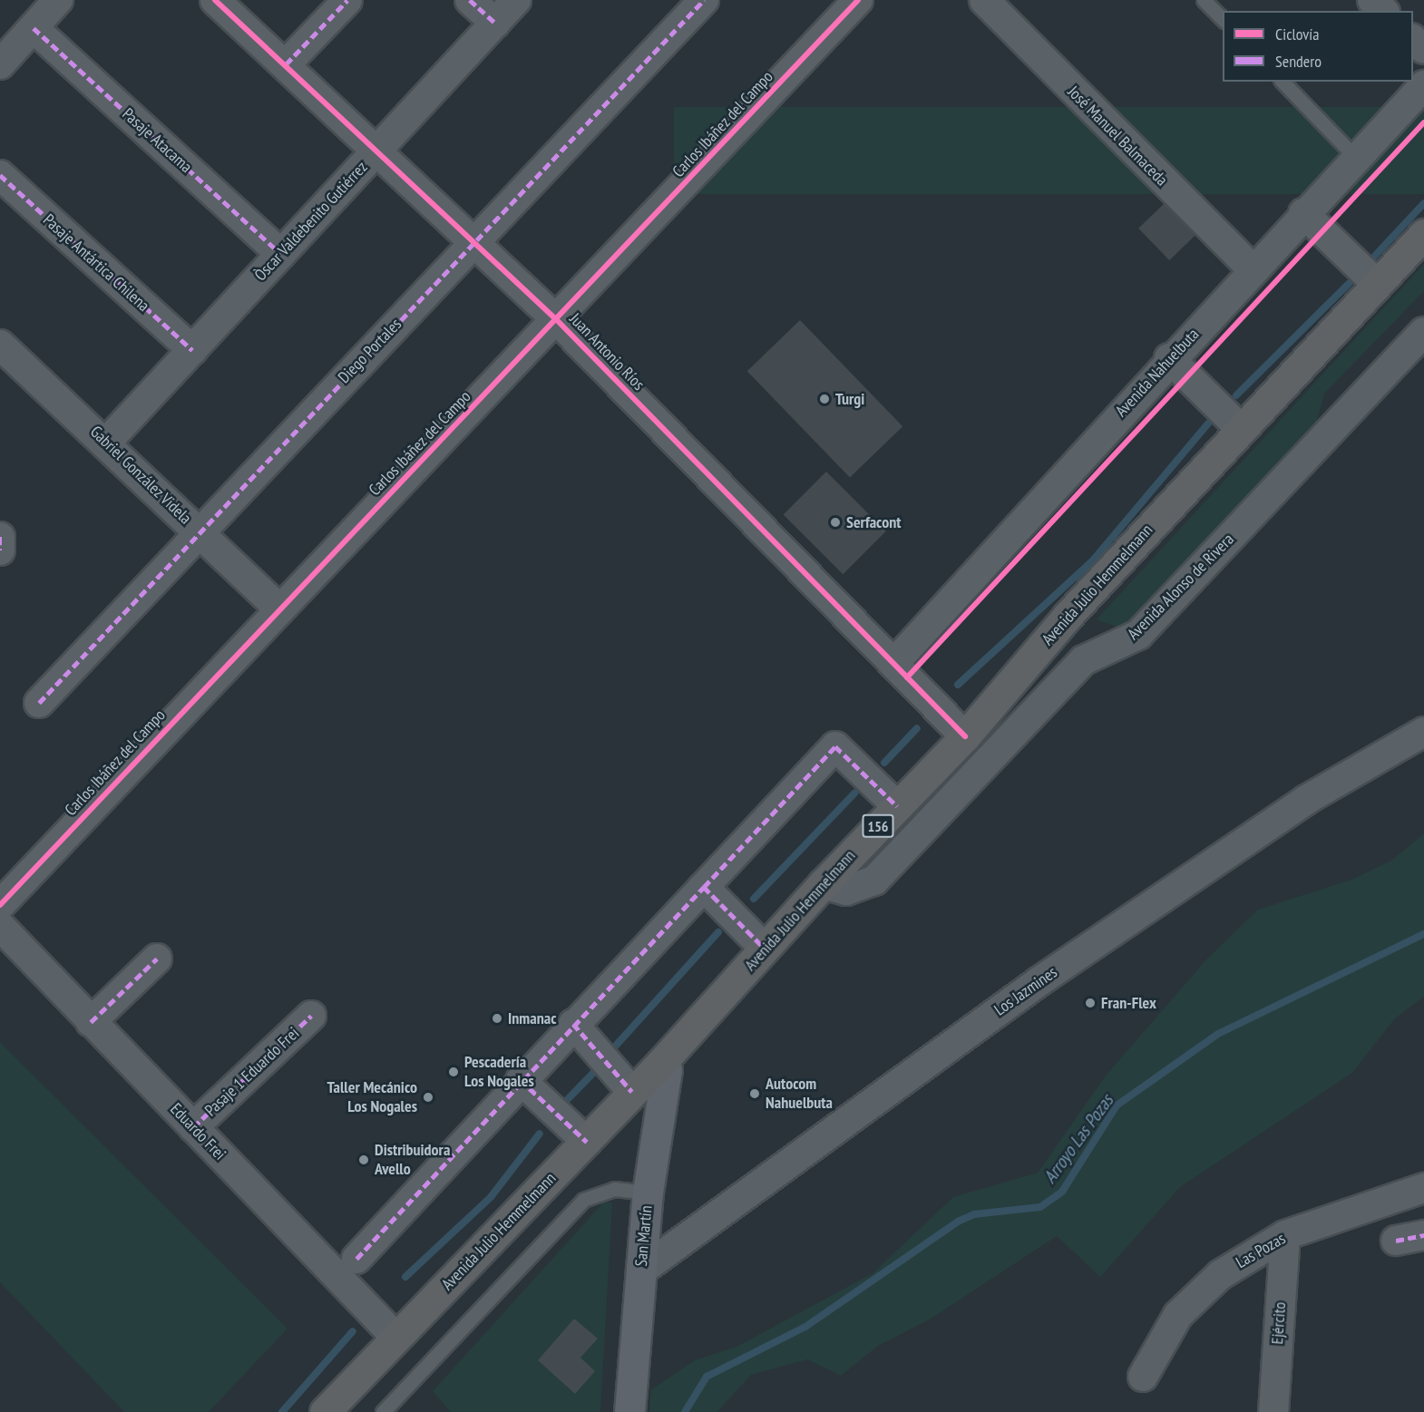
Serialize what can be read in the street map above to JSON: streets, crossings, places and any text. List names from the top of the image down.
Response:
{
  "streets": {
    "highway": ["Avenida Julio Hemmelmann", "156"],
    "street": [
      "Carlos Ibáñez del Campo",
      "José Manuel Balmaceda",
      "Pasaje Atacama",
      "Òscar Valdebenito Gutiérrez",
      "Pasaje Antártica Chilena",
      "Diego Portales",
      "Juan Antonio Ríos",
      "Avenida Nahuelbuta",
      "Gabriel González Videla",
      "Avenida Alonso de Rivera",
      "Los Jazmines",
      "Pasaje 1 Eduardo Frei",
      "Eduardo Frei",
      "San Martín",
      "Las Pozas",
      "Ejército"
    ]
  },
  "crossings": [
    ["Carlos Ibáñez del Campo", "Juan Antonio Ríos"],
    ["Carlos Ibáñez del Campo", "Gabriel González Videla"],
    ["José Manuel Balmaceda", "Avenida Nahuelbuta"],
    ["Pasaje Atacama", "Òscar Valdebenito Gutiérrez"],
    ["Òscar Valdebenito Gutiérrez", "Pasaje Antártica Chilena"],
    ["Òscar Valdebenito Gutiérrez", "Juan Antonio Ríos"],
    ["Òscar Valdebenito Gutiérrez", "Gabriel González Videla"],
    ["Diego Portales", "Juan Antonio Ríos"],
    ["Diego Portales", "Gabriel González Videla"],
    ["Juan Antonio Ríos", "Avenida Nahuelbuta"],
    ["Juan Antonio Ríos", "Avenida Julio Hemmelmann"],
    ["Avenida Julio Hemmelmann", "Avenida Alonso de Rivera"],
    ["Avenida Julio Hemmelmann", "Eduardo Frei"],
    ["Avenida Julio Hemmelmann", "San Martín"],
    ["Los Jazmines", "San Martín"],
    ["Pasaje 1 Eduardo Frei", "Eduardo Frei"],
    ["Las Pozas", "Ejército"]
  ],
  "water": ["Arroyo Las Pozas"],
  "places": [
    "Turgi",
    "Serfacont",
    "Fran-Flex",
    "Inmanac",
    "Pescadería Los Nogales",
    "Autocom Nahuelbuta",
    "Taller Mecánico Los Nogales",
    "Distribuidora Avello"
  ],
  "legend": ["Ciclovía", "Sendero"]
}
